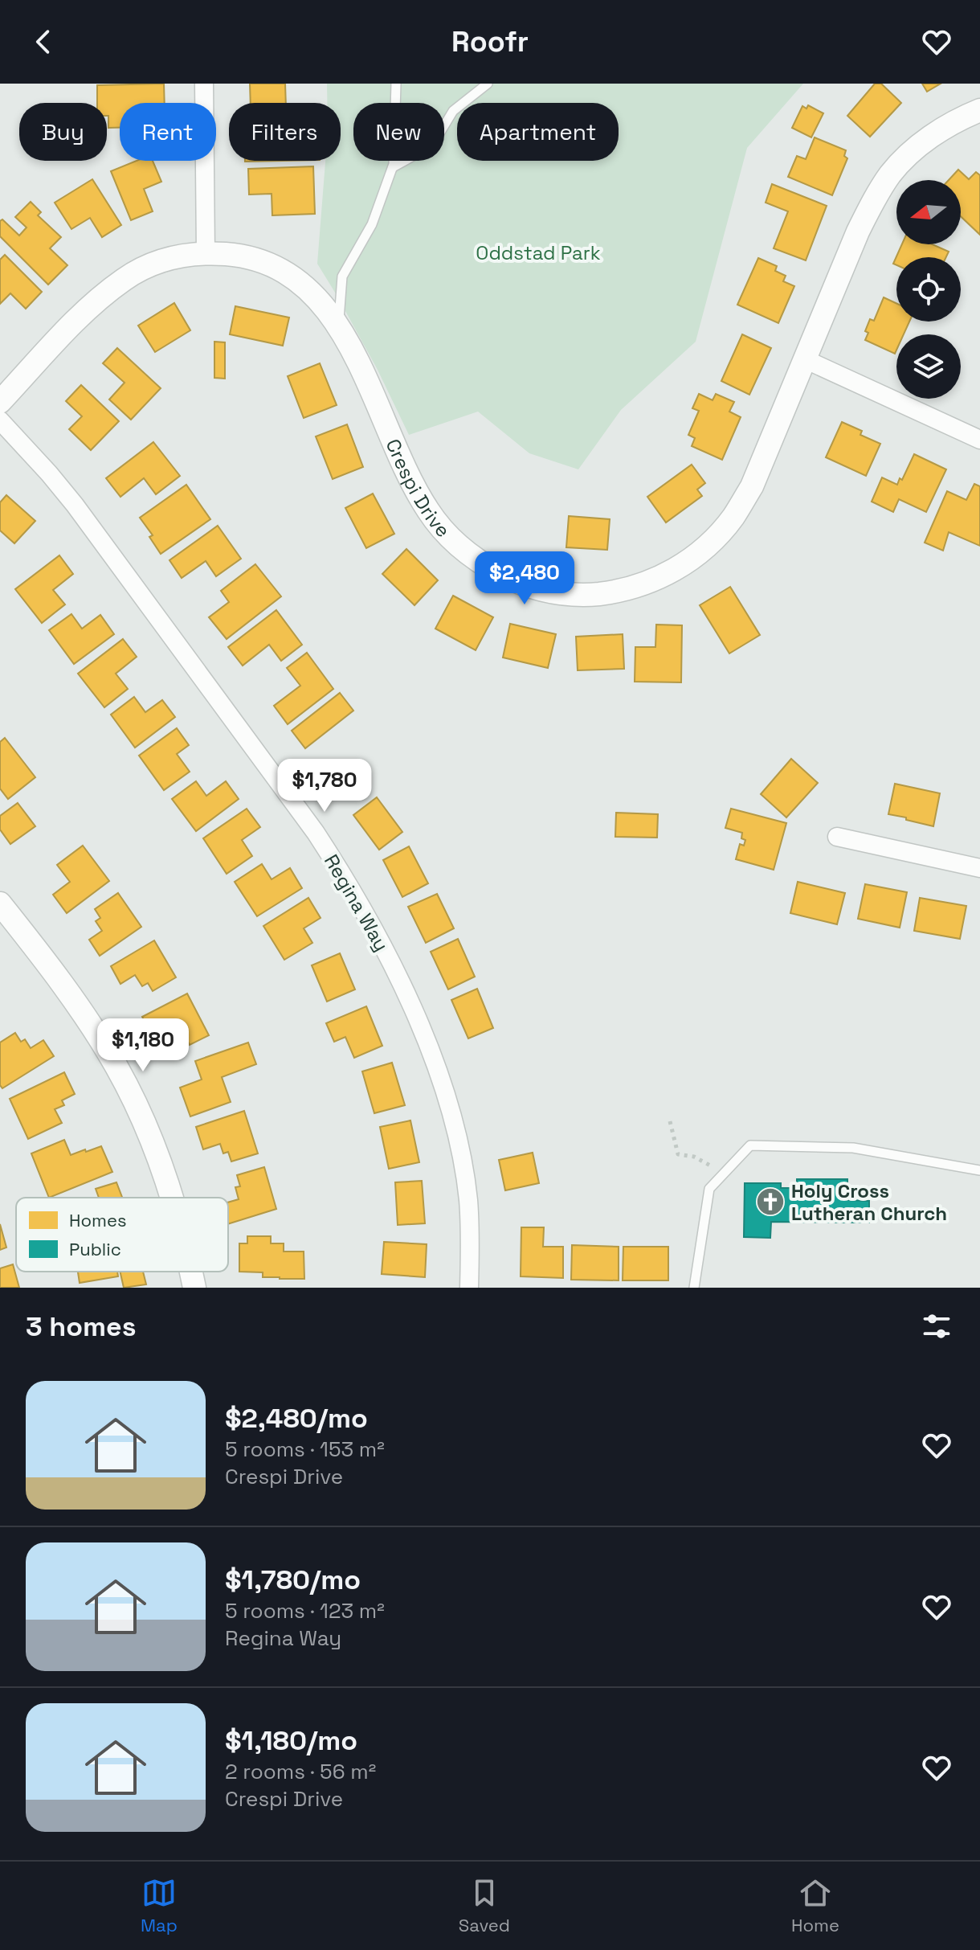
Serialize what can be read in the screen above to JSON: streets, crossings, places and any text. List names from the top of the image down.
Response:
{
  "streets": {
    "street": ["Crespi Drive", "Regina Way"]
  },
  "parks": ["Oddstad Park"],
  "places": {
    "church": ["Holy Cross Lutheran Church"]
  },
  "legend": ["Homes", "Public"],
  "north": "left",
  "page": {
    "header": "Roofr",
    "chip": [
      "Buy",
      "Rent",
      "Filters",
      "New",
      "Apartment"
    ],
    "price": ["$2,480", "$1,780", "$1,180"],
    "heading": "3 homes",
    "list": [
      {
        "name": "$2,480/mo",
        "note": "5 rooms · 153 m² · Crespi Drive"
      },
      {
        "name": "$1,780/mo",
        "note": "5 rooms · 123 m² · Regina Way"
      },
      {
        "name": "$1,180/mo",
        "note": "2 rooms · 56 m² · Crespi Drive"
      }
    ],
    "tabs": ["Map", "Saved", "Home"]
  }
}
